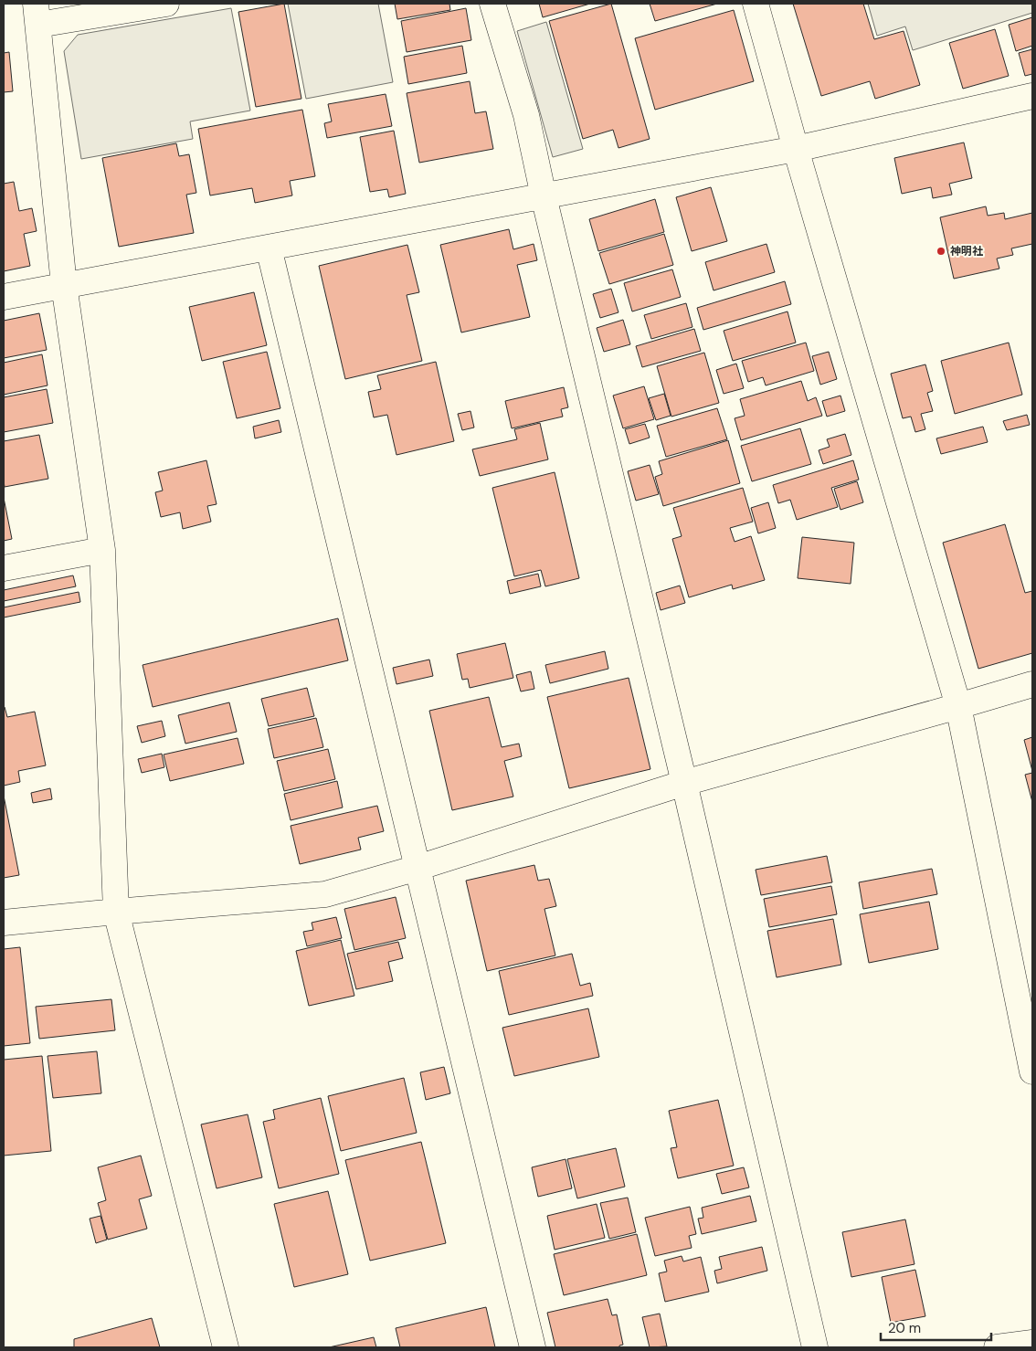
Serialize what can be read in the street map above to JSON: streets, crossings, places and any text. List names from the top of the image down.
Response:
{
  "places": ["神明社"],
  "scale_bar": "20 m"
}
